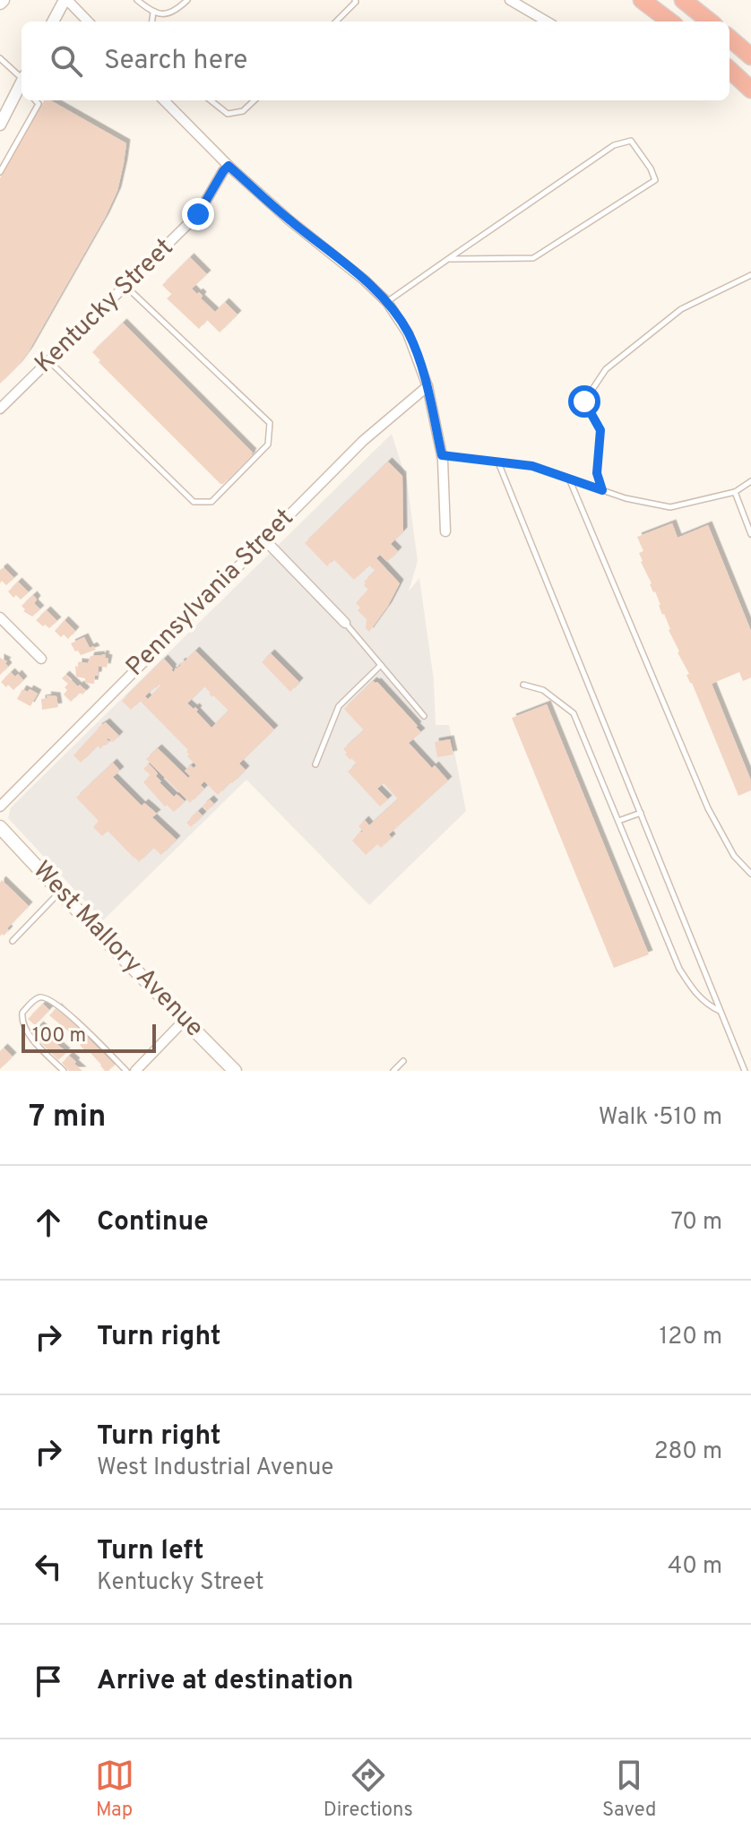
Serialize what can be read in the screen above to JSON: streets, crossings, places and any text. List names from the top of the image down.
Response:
{
  "streets": {
    "main road": ["West Mallory Avenue"],
    "street": ["Kentucky Street", "Pennsylvania Street"]
  },
  "scale_bar": "100 m",
  "page": {
    "search": "Search here",
    "scale": "100 m",
    "heading": ["7 min", "Walk · 510 m"],
    "list": [
      ["Continue", "70 m"],
      ["Turn right", "120 m"],
      ["Turn right", "West Industrial Avenue", "280 m"],
      ["Turn left", "Kentucky Street", "40 m"],
      "Arrive at destination"
    ],
    "nav": ["Map", "Directions", "Saved"]
  }
}
